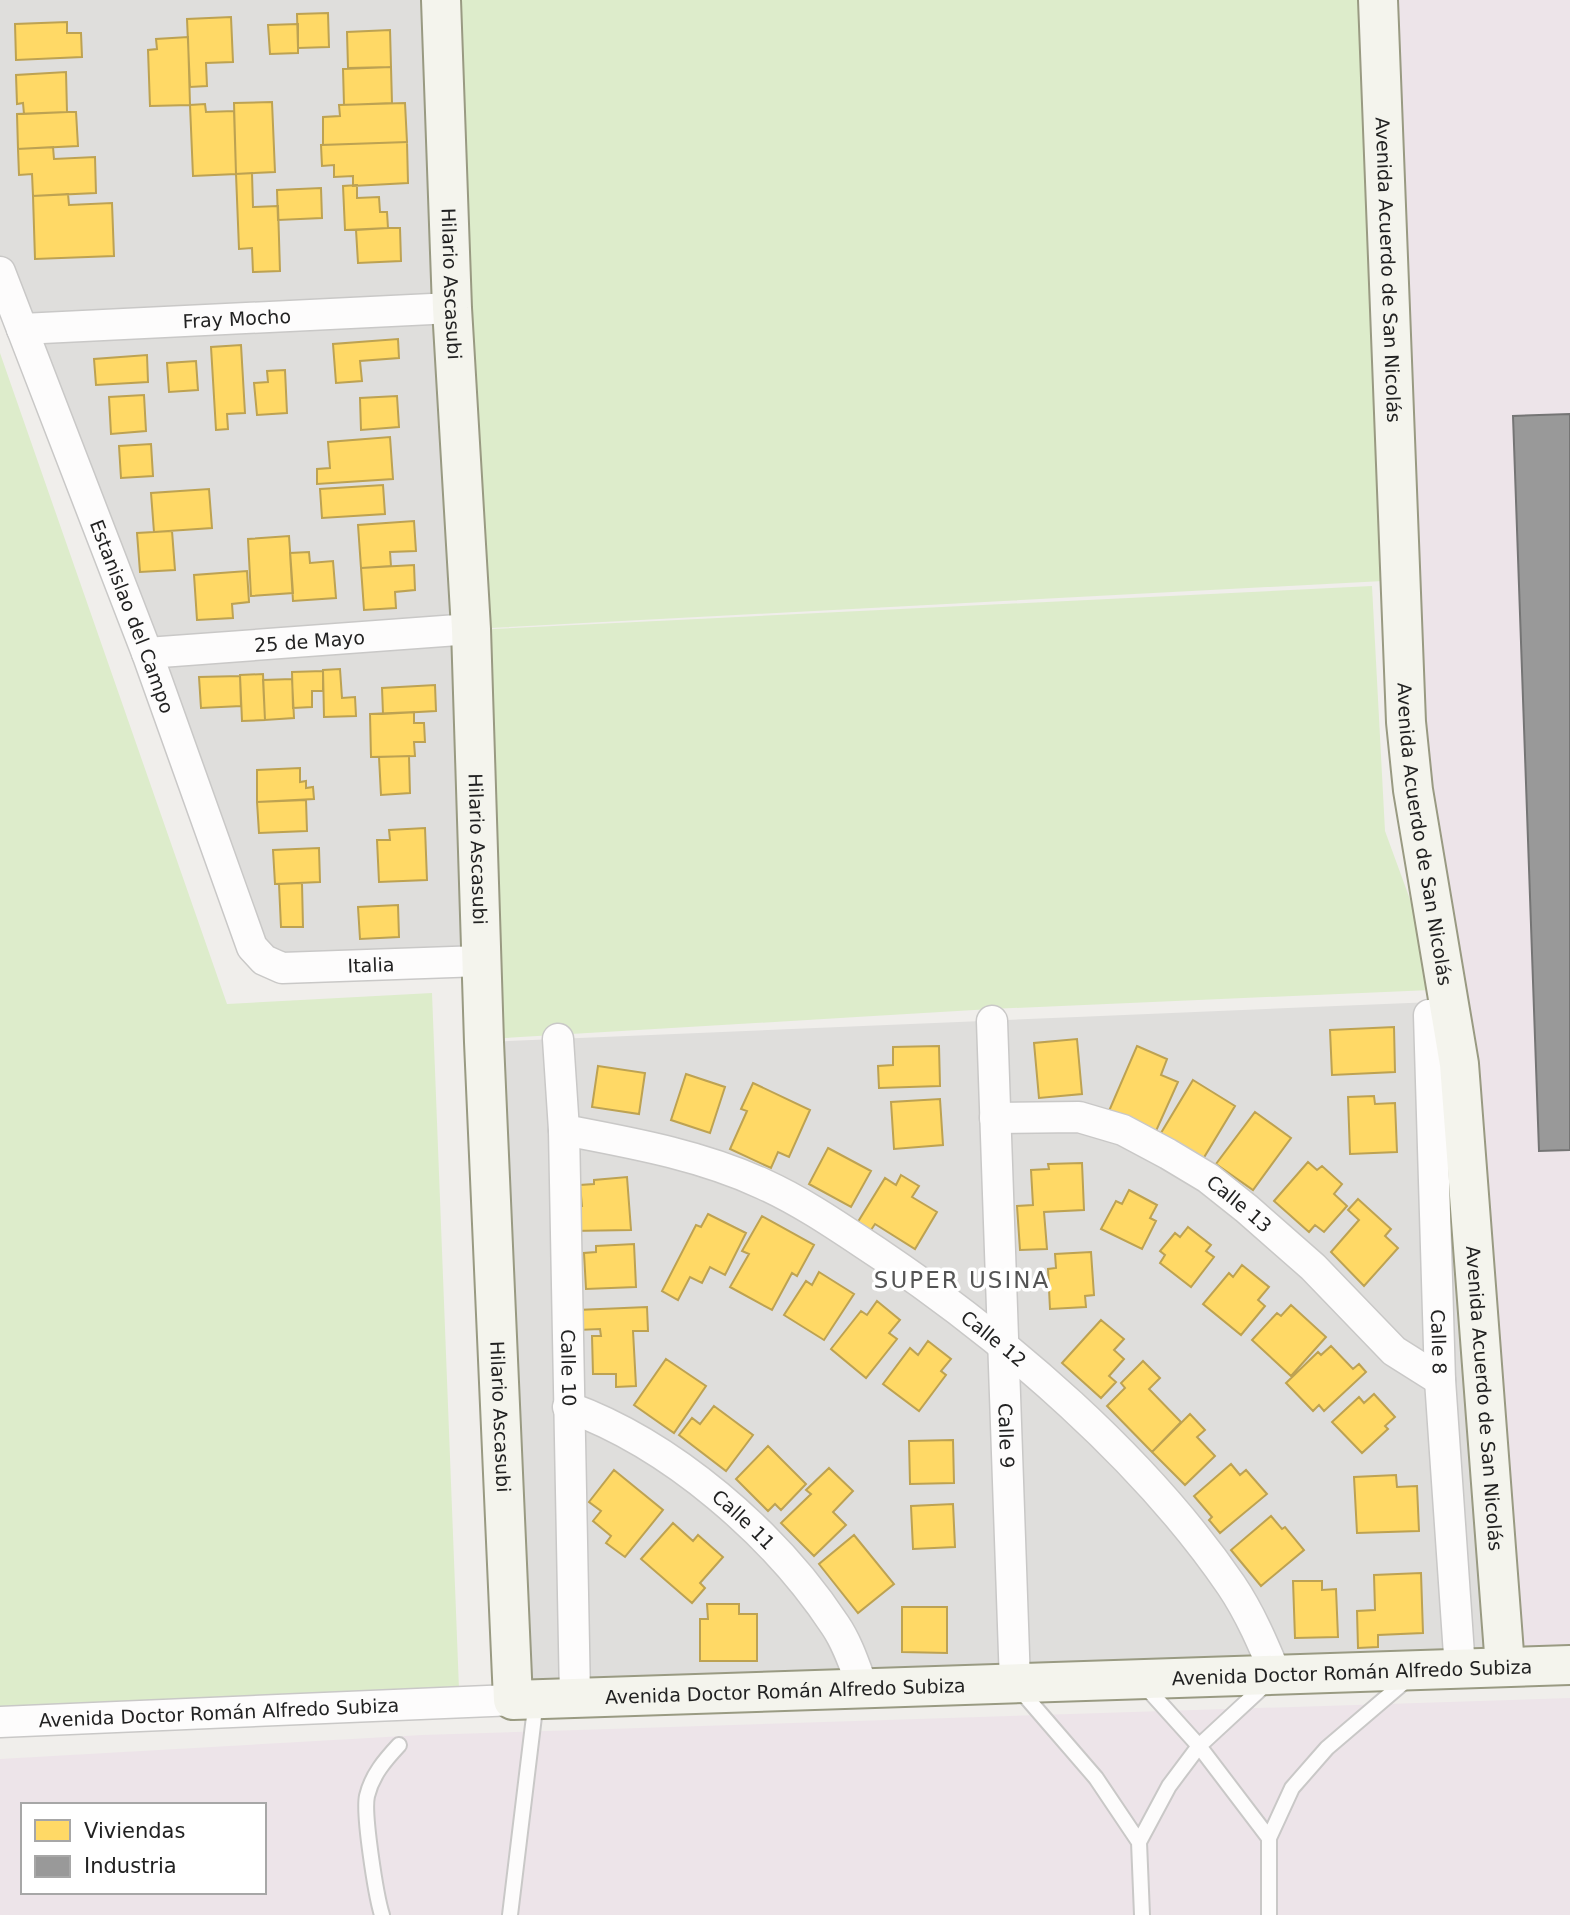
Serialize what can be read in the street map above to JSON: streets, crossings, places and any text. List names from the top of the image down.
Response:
{
  "streets": {
    "street": [
      "Avenida Acuerdo de San Nicolás",
      "Hilario Ascasubi",
      "Fray Mocho",
      "Estanislao del Campo",
      "25 de Mayo",
      "Italia",
      "Calle 13",
      "Calle 12",
      "Calle 8",
      "Calle 10",
      "Calle 9",
      "Calle 11",
      "Avenida Doctor Román Alfredo Subiza"
    ]
  },
  "crossings": [
    ["Avenida Acuerdo de San Nicolás", "Avenida Doctor Román Alfredo Subiza"],
    ["Hilario Ascasubi", "Fray Mocho"],
    ["Hilario Ascasubi", "25 de Mayo"],
    ["Hilario Ascasubi", "Italia"],
    ["Hilario Ascasubi", "Avenida Doctor Román Alfredo Subiza"],
    ["Fray Mocho", "Estanislao del Campo"],
    ["Estanislao del Campo", "25 de Mayo"],
    ["Estanislao del Campo", "Italia"],
    ["Calle 13", "Calle 8"],
    ["Calle 13", "Calle 9"],
    ["Calle 12", "Calle 10"],
    ["Calle 12", "Calle 9"],
    ["Calle 12", "Avenida Doctor Román Alfredo Subiza"],
    ["Calle 8", "Avenida Doctor Román Alfredo Subiza"],
    ["Calle 10", "Calle 11"],
    ["Calle 10", "Avenida Doctor Román Alfredo Subiza"],
    ["Calle 9", "Avenida Doctor Román Alfredo Subiza"],
    ["Calle 11", "Avenida Doctor Román Alfredo Subiza"]
  ],
  "districts": ["SUPER USINA"],
  "legend": ["Viviendas", "Industria"]
}
